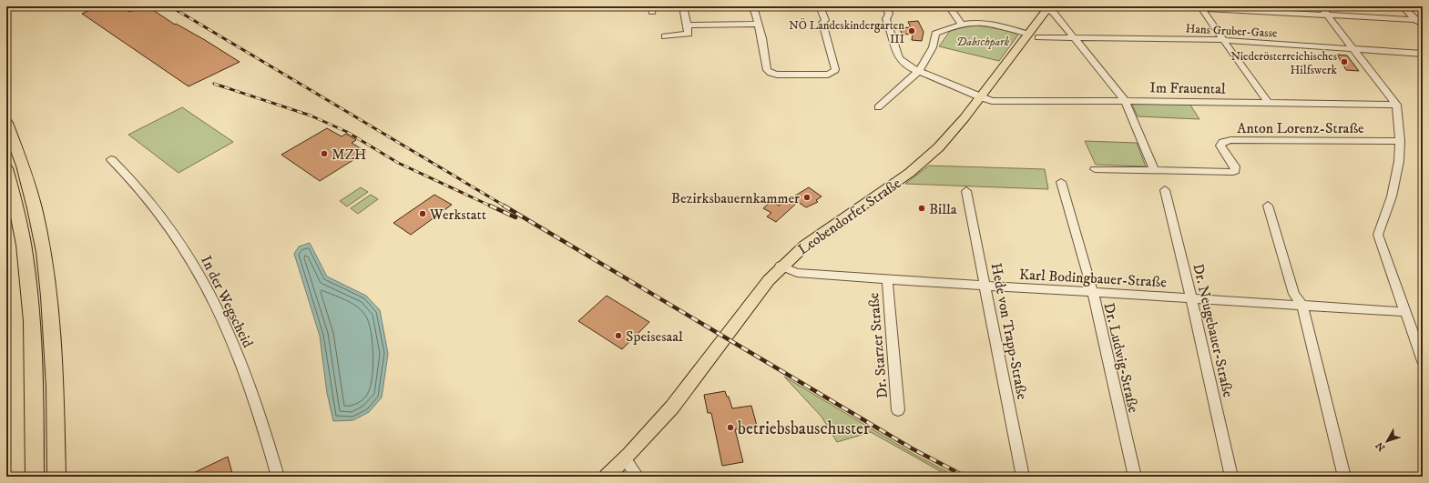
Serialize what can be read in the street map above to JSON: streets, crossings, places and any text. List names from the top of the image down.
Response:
{
  "streets": {
    "main road": ["Leobendorfer Straße"],
    "street": [
      "Hans Gruber-Gasse",
      "Im Frauental",
      "Anton Lorenz-Straße",
      "Karl Bodingbauer-Straße",
      "In der Wegscheid",
      "Dr. Neugebauer-Straße",
      "Hede von Trapp-Straße",
      "Dr. Starzer Straße",
      "Dr. Ludwig-Straße"
    ]
  },
  "crossings": [
    ["Im Frauental", "Leobendorfer Straße"],
    ["Leobendorfer Straße", "Karl Bodingbauer-Straße"],
    ["Karl Bodingbauer-Straße", "Dr. Neugebauer-Straße"],
    ["Karl Bodingbauer-Straße", "Hede von Trapp-Straße"],
    ["Karl Bodingbauer-Straße", "Dr. Starzer Straße"],
    ["Karl Bodingbauer-Straße", "Dr. Ludwig-Straße"]
  ],
  "parks": ["Dabschpark"],
  "places": [
    "NÖ Landeskindergarten III",
    "Niederösterreichisches Hilfswerk",
    "MZH",
    "Bezirksbauernkammer",
    "Billa",
    "Werkstatt",
    "Speisesaal",
    "betriebsbauschuster"
  ],
  "north": "bottom left"
}
